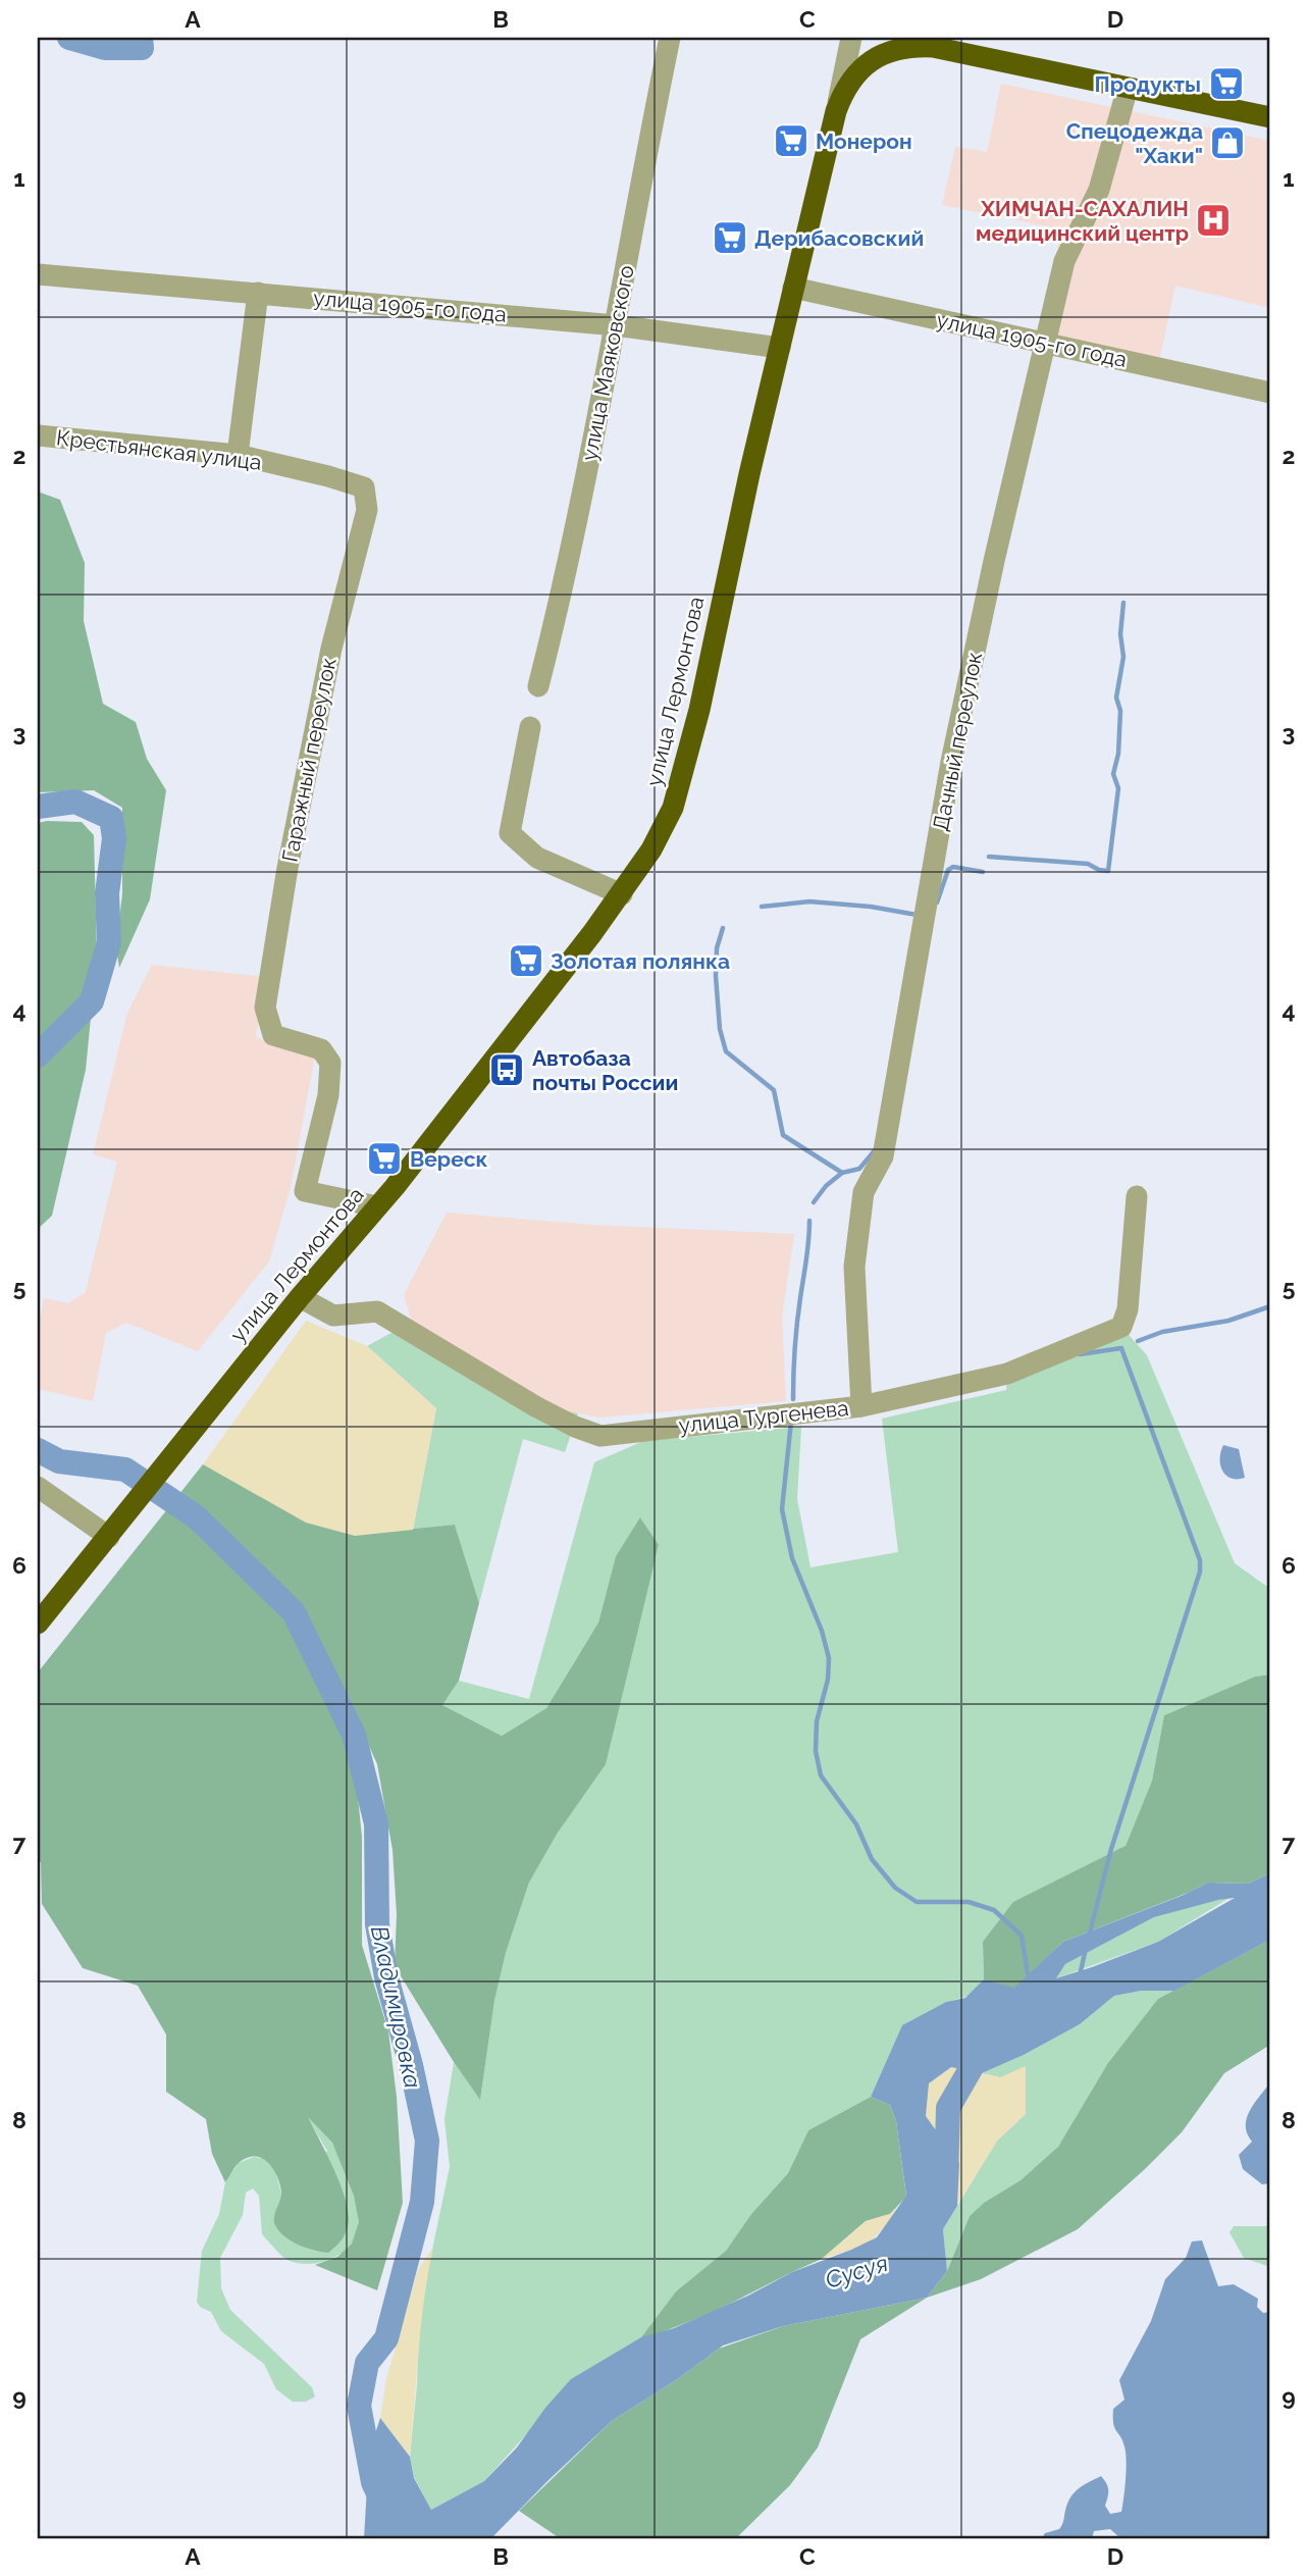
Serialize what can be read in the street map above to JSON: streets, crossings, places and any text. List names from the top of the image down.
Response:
{
  "streets": {
    "highway": ["улица Лермонтова"],
    "street": [
      "улица 1905-го года",
      "улица Маяковского",
      "Крестьянская улица",
      "Дачный переулок",
      "Гаражный переулок",
      "улица Тургенева"
    ]
  },
  "crossings": [
    ["улица 1905-го года", "улица Маяковского"],
    ["улица 1905-го года", "улица Лермонтова"],
    ["улица 1905-го года", "Дачный переулок"],
    ["Крестьянская улица", "Гаражный переулок"],
    ["улица Лермонтова", "Гаражный переулок"],
    ["улица Лермонтова", "улица Тургенева"],
    ["Дачный переулок", "улица Тургенева"]
  ],
  "water": ["Владимировка", "Сусуя"],
  "places": {
    "supermarket": [
      "Продукты",
      "Монерон",
      "Дерибасовский",
      "Золотая полянка",
      "Вереск"
    ],
    "shop": ["Спецодежда \"Хаки\""],
    "hospital": ["ХИМЧАН-САХАЛИН медицинский центр"],
    "bus stop": ["Автобаза почты России"]
  },
  "grid": {
    "columns": [
      "A",
      "B",
      "C",
      "D"
    ],
    "rows": [
      "1",
      "2",
      "3",
      "4",
      "5",
      "6",
      "7",
      "8",
      "9"
    ]
  }
}
